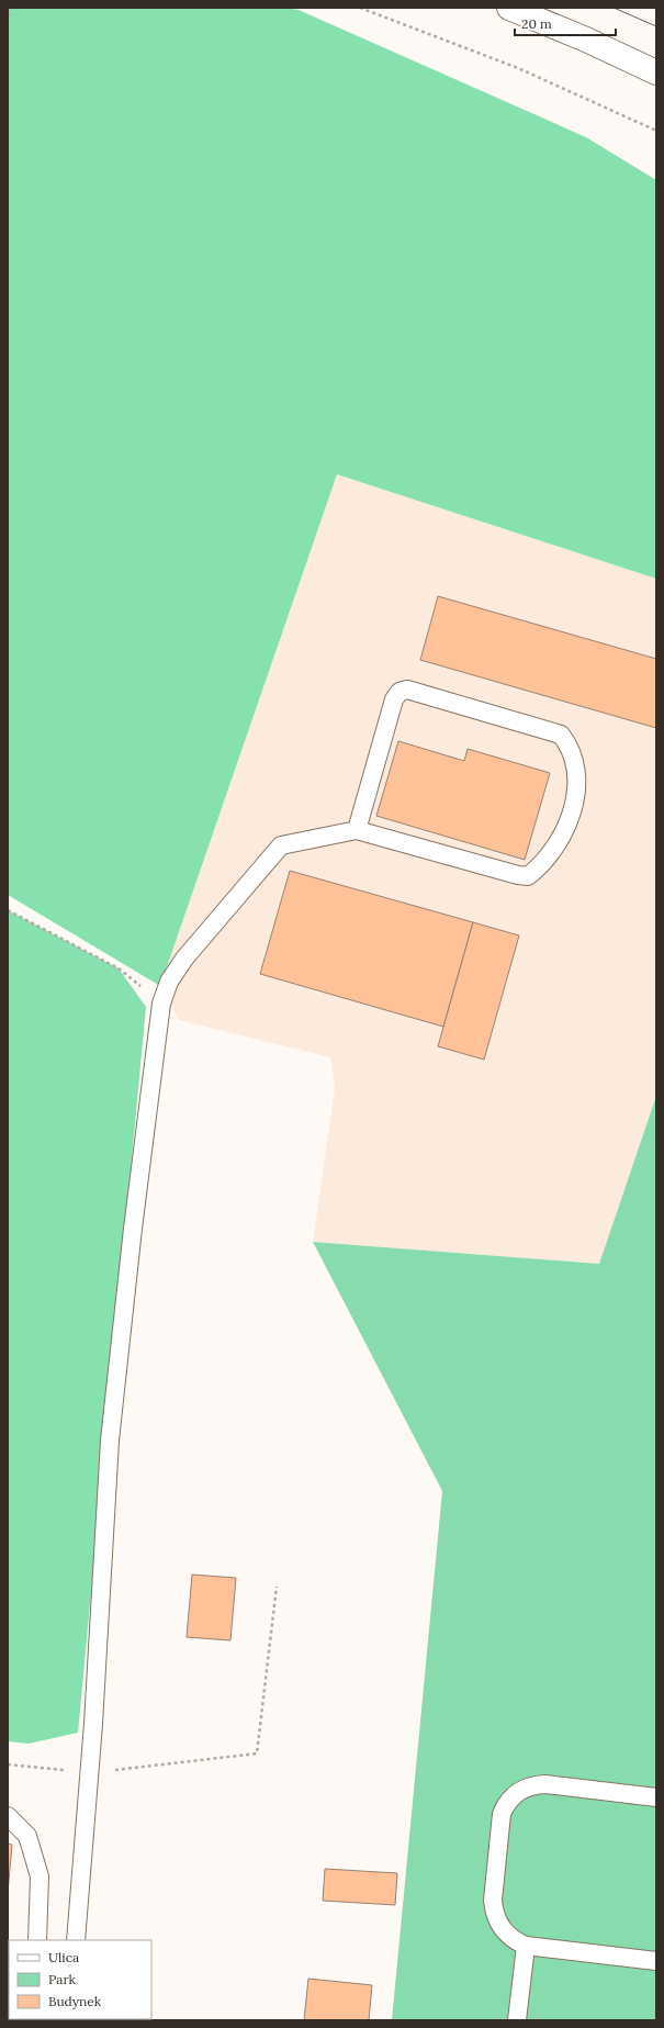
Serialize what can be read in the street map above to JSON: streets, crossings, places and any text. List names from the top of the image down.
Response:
{
  "legend": ["Ulica", "Park", "Budynek"],
  "scale_bar": "20 m"
}
